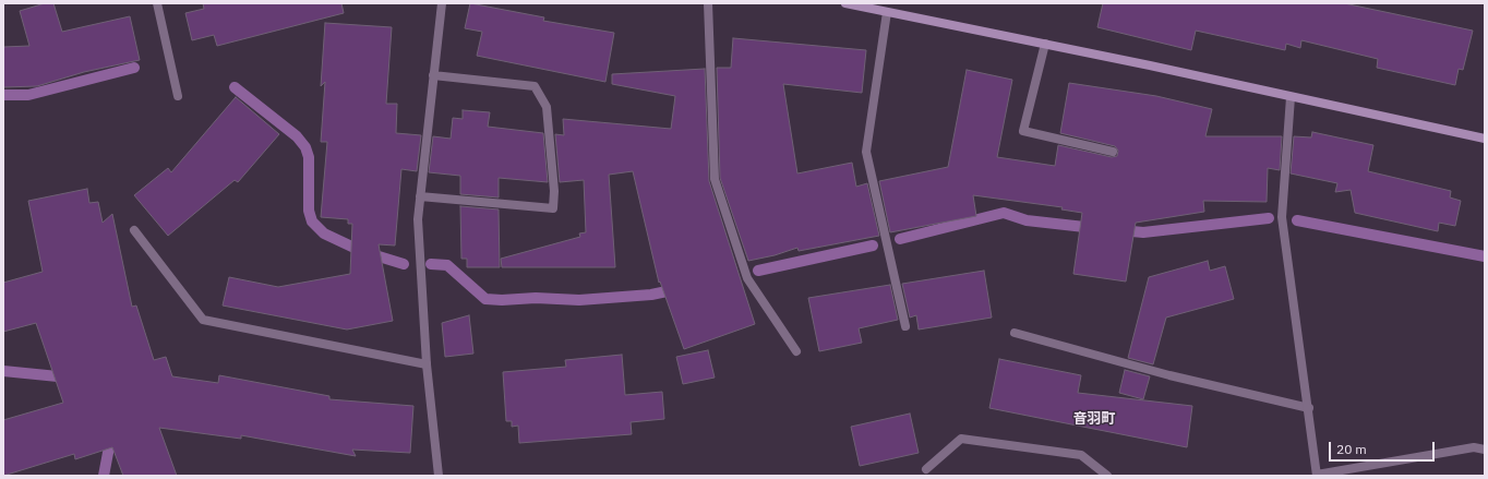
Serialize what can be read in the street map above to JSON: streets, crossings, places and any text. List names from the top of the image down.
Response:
{
  "districts": ["音羽町"],
  "scale_bar": "20 m"
}
